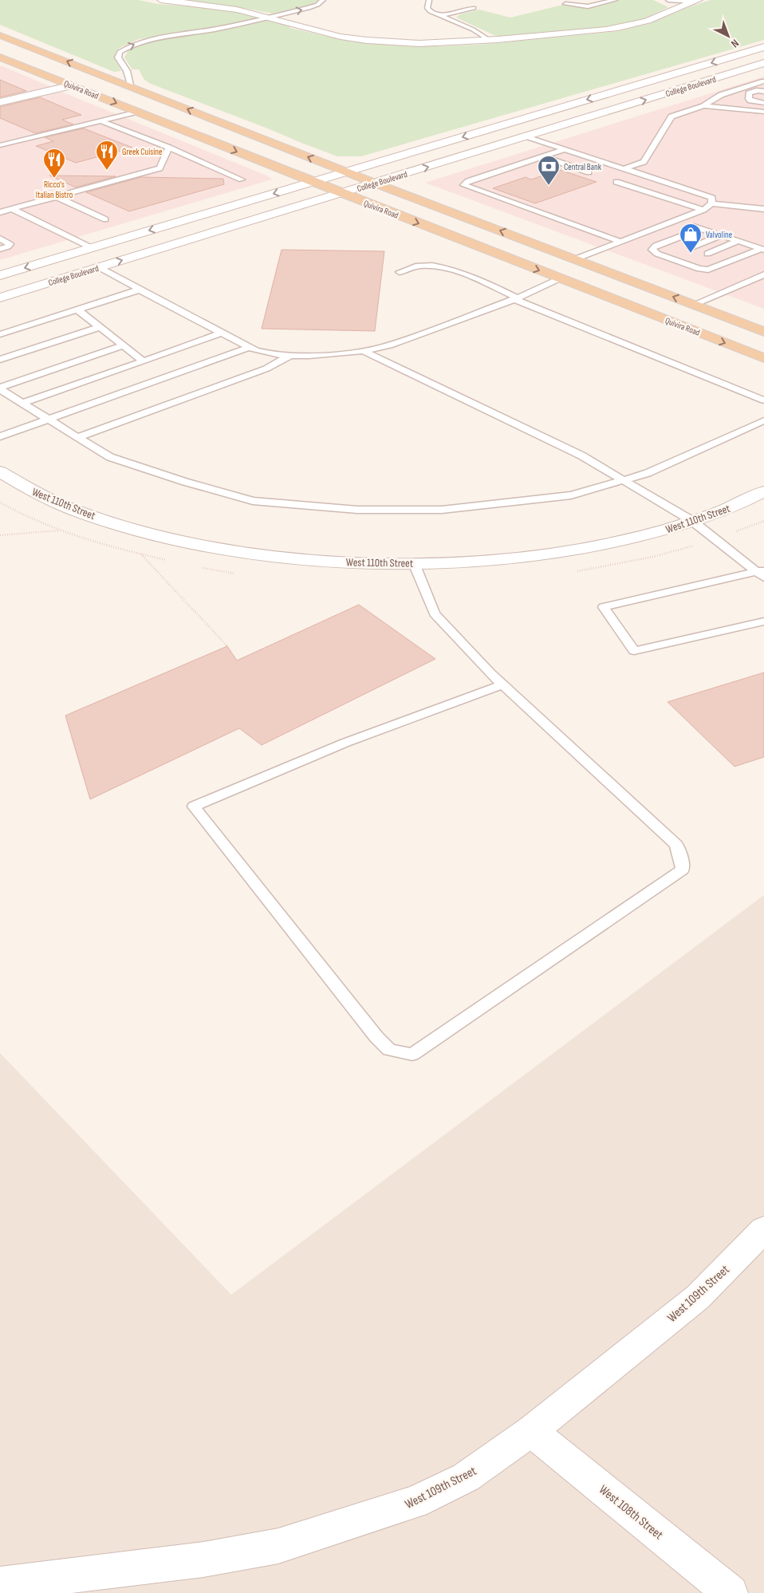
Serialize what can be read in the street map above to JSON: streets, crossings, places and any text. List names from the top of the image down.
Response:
{
  "streets": {
    "main road": [
      "College Boulevard",
      "Quivira Road",
      "West 110th Street",
      "West 109th Street",
      "West 108th Street"
    ]
  },
  "crossings": [
    ["College Boulevard", "Quivira Road"],
    ["West 109th Street", "West 108th Street"]
  ],
  "places": {
    "restaurant": ["Greek Cuisine", "Ricco's Italian Bistro"],
    "bank": ["Central Bank"],
    "shop": ["Valvoline"]
  },
  "north": "bottom right"
}
